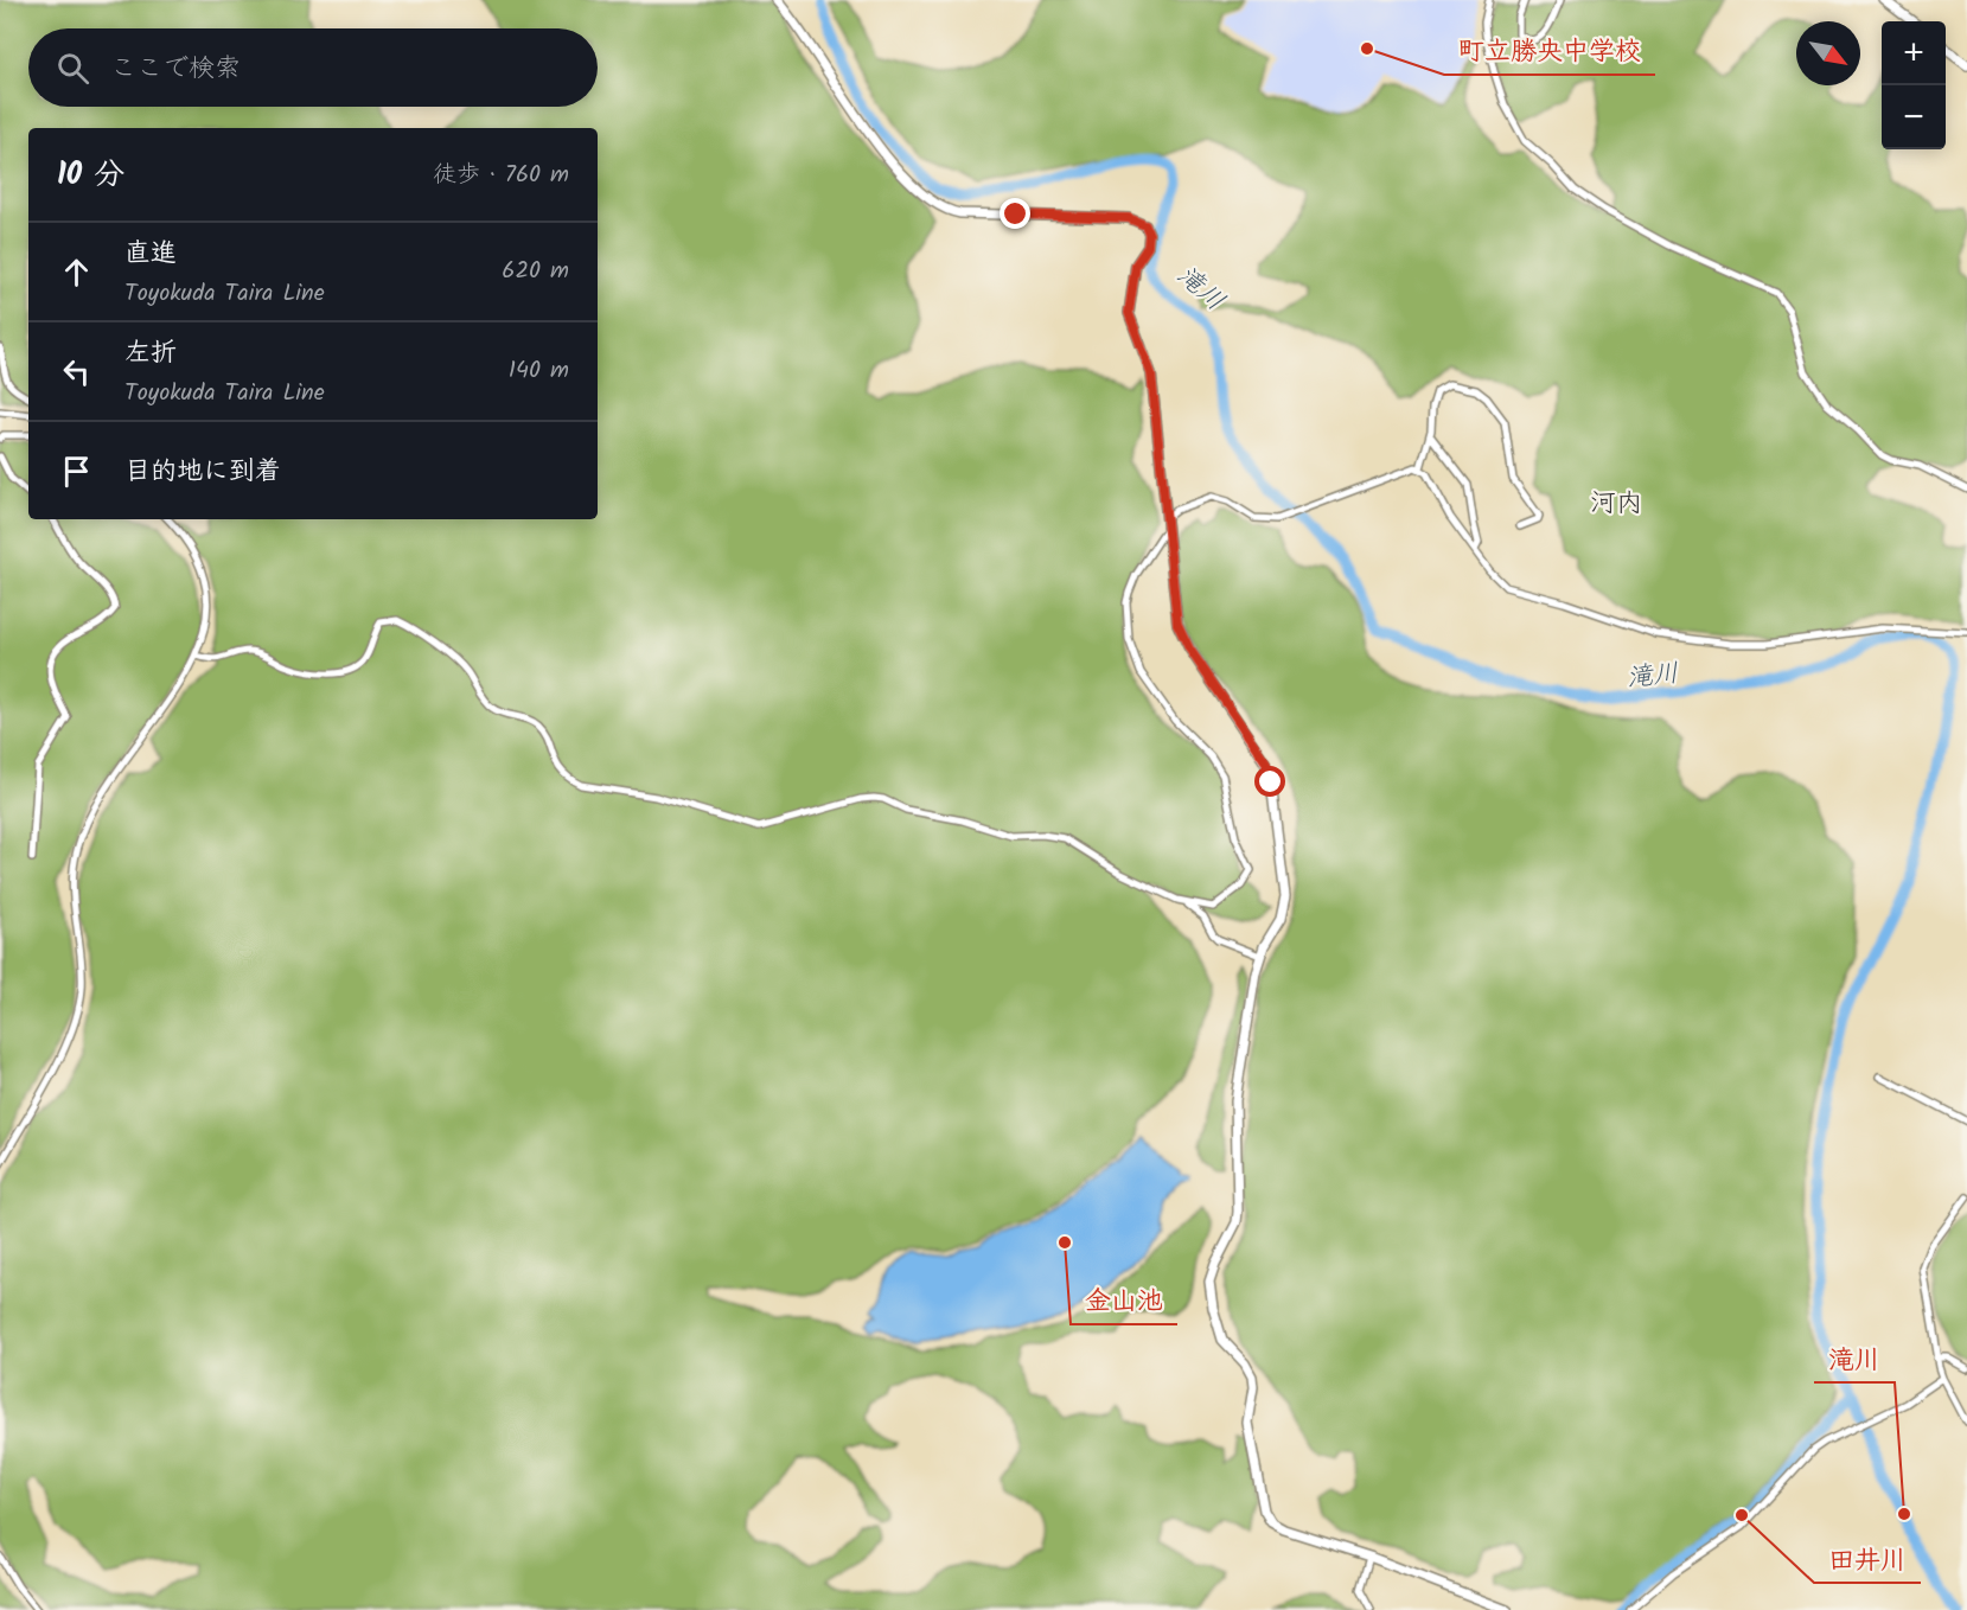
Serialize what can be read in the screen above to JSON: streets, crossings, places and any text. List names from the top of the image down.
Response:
{
  "districts": ["河内"],
  "water": ["滝川"],
  "places": [
    "町立勝央中学校",
    "金山池",
    "滝川",
    "田井川"
  ],
  "north": "bottom right",
  "page": {
    "map_buttons": ["+", "−"],
    "search": "ここで検索",
    "heading": ["10 分", "徒歩 · 760 m"],
    "list": [
      ["直進", "Toyokuda Taira Line", "620 m"],
      ["左折", "Toyokuda Taira Line", "140 m"],
      "目的地に到着"
    ]
  }
}
